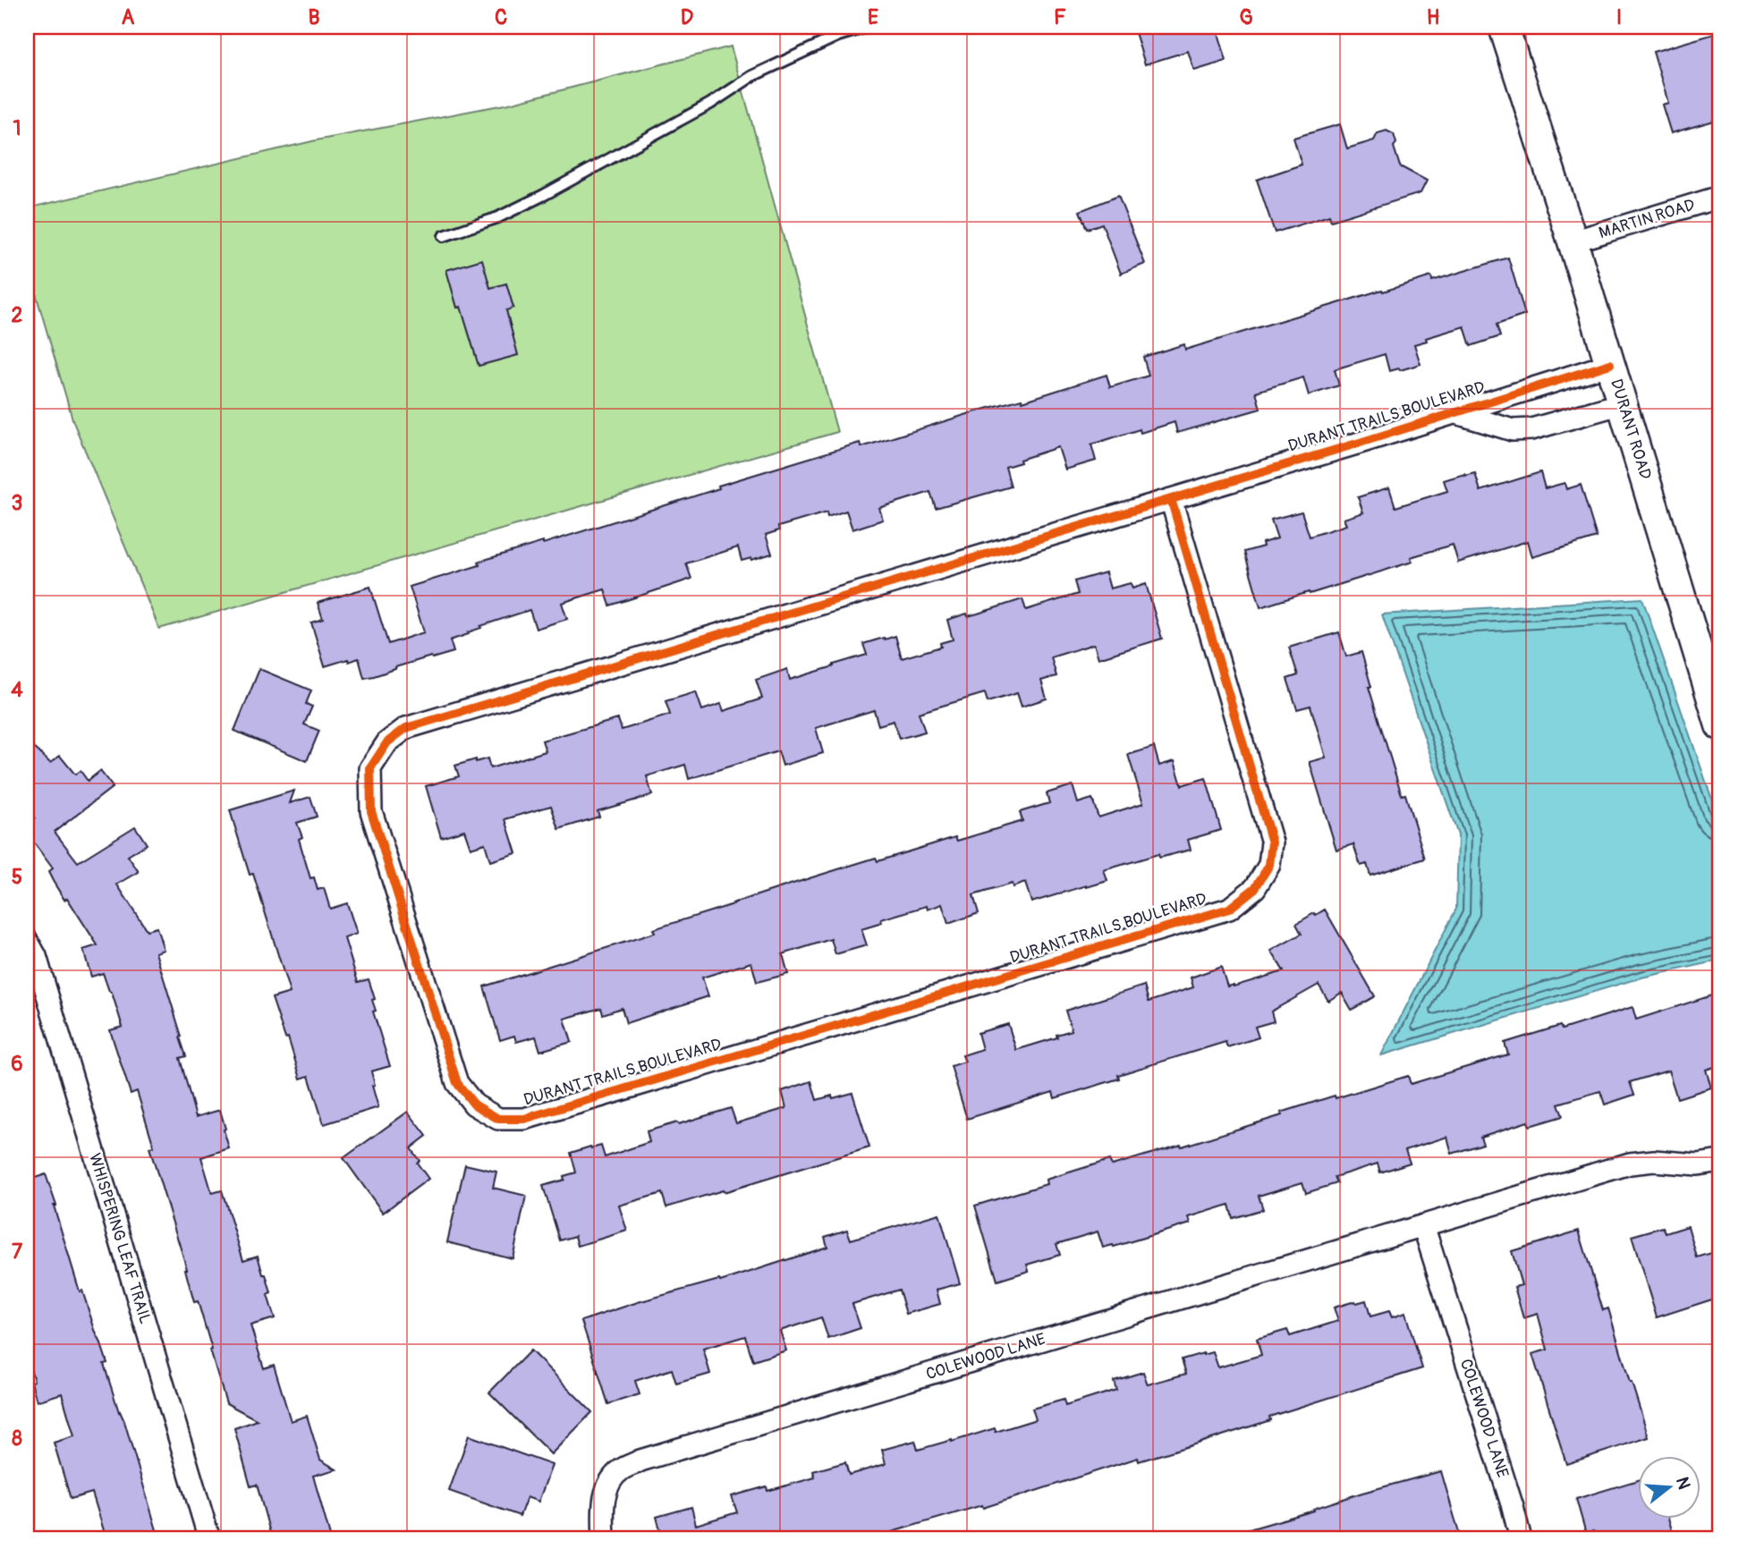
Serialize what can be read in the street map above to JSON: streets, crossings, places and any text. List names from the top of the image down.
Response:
{
  "streets": {
    "street": [
      "MARTIN ROAD",
      "DURANT TRAILS BOULEVARD",
      "DURANT ROAD",
      "WHISPERING LEAF TRAIL",
      "COLEWOOD LANE"
    ]
  },
  "crossings": [
    ["MARTIN ROAD", "DURANT ROAD"],
    ["DURANT TRAILS BOULEVARD", "DURANT ROAD"]
  ],
  "north": "right",
  "grid": {
    "columns": [
      "A",
      "B",
      "C",
      "D",
      "E",
      "F",
      "G",
      "H",
      "I"
    ],
    "rows": [
      "1",
      "2",
      "3",
      "4",
      "5",
      "6",
      "7",
      "8"
    ]
  }
}
